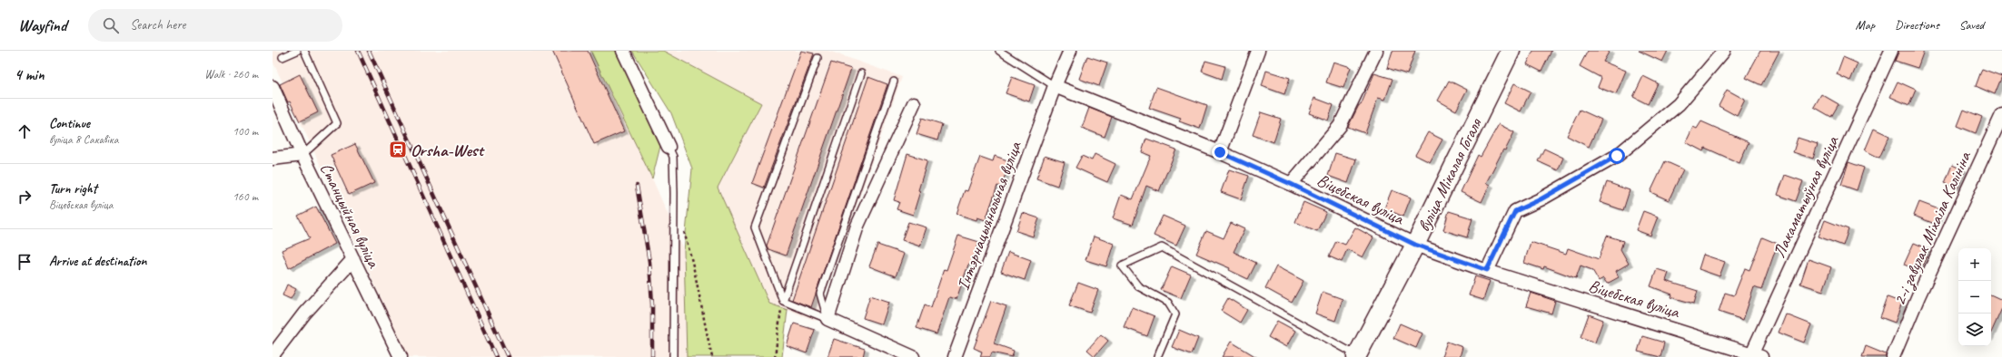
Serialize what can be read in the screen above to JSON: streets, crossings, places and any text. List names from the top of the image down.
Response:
{
  "streets": {
    "street": [
      "вуліца Мікалая Гогаля",
      "Лакаматыўная вуліца",
      "Віцебская вуліца",
      "Станцыйная вуліца",
      "Інтэрнацыянальная вуліца",
      "2-і завулак Міхаіла Калініна"
    ]
  },
  "crossings": [
    ["вуліца Мікалая Гогаля", "Віцебская вуліца"],
    ["Лакаматыўная вуліца", "Віцебская вуліца"],
    ["Віцебская вуліца", "Інтэрнацыянальная вуліца"]
  ],
  "places": {
    "station": ["Orsha-West"]
  },
  "page": {
    "header": "Wayfind",
    "search": "Search here",
    "nav": ["Map", "Directions", "Saved"],
    "heading": ["4 min", "Walk · 260 m"],
    "list": [
      ["Continue", "вуліца 8 Сакавіка", "100 m"],
      ["Turn right", "Віцебская вуліца", "160 m"],
      "Arrive at destination"
    ],
    "map_buttons": ["+", "−"]
  }
}
